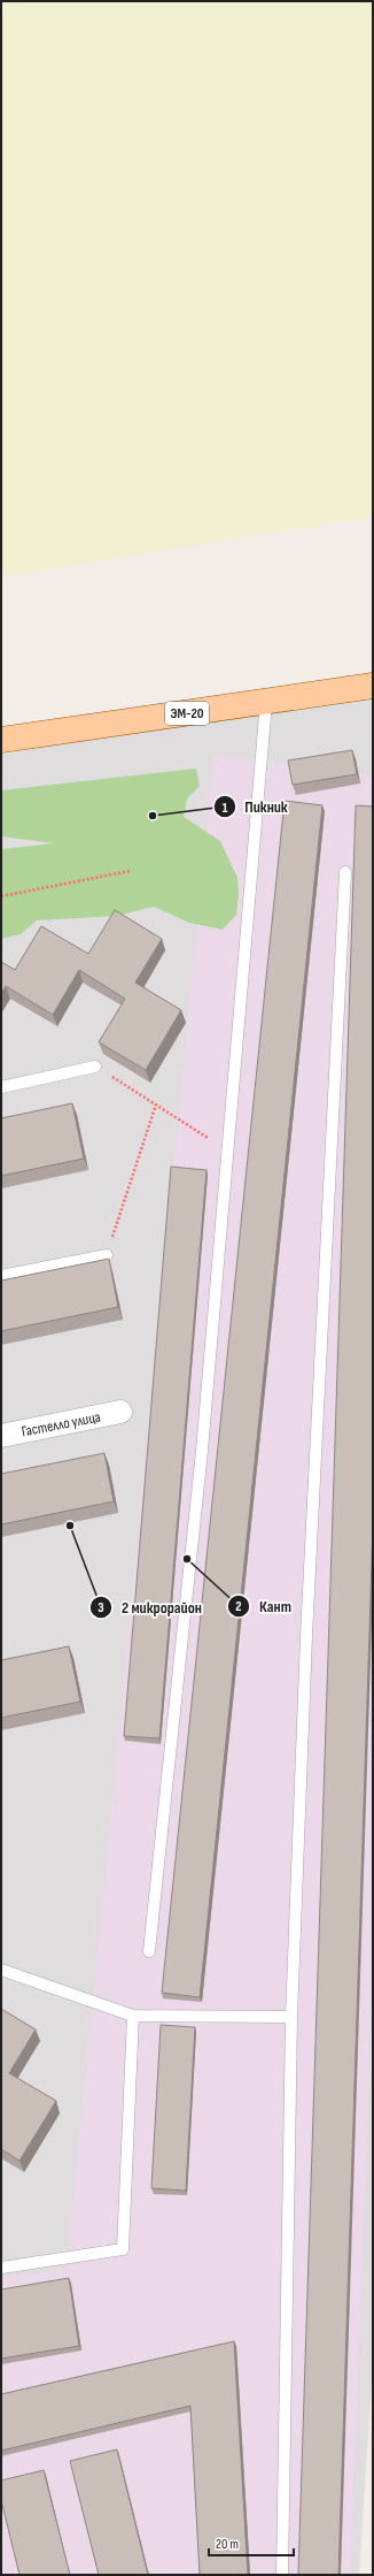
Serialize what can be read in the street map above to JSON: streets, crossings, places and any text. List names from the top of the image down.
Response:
{
  "streets": {
    "main road": ["ЭМ-20"],
    "street": ["Гастелло улица"]
  },
  "places": ["Пикник", "2 микрорайон", "Кант"],
  "scale_bar": "20 m"
}
